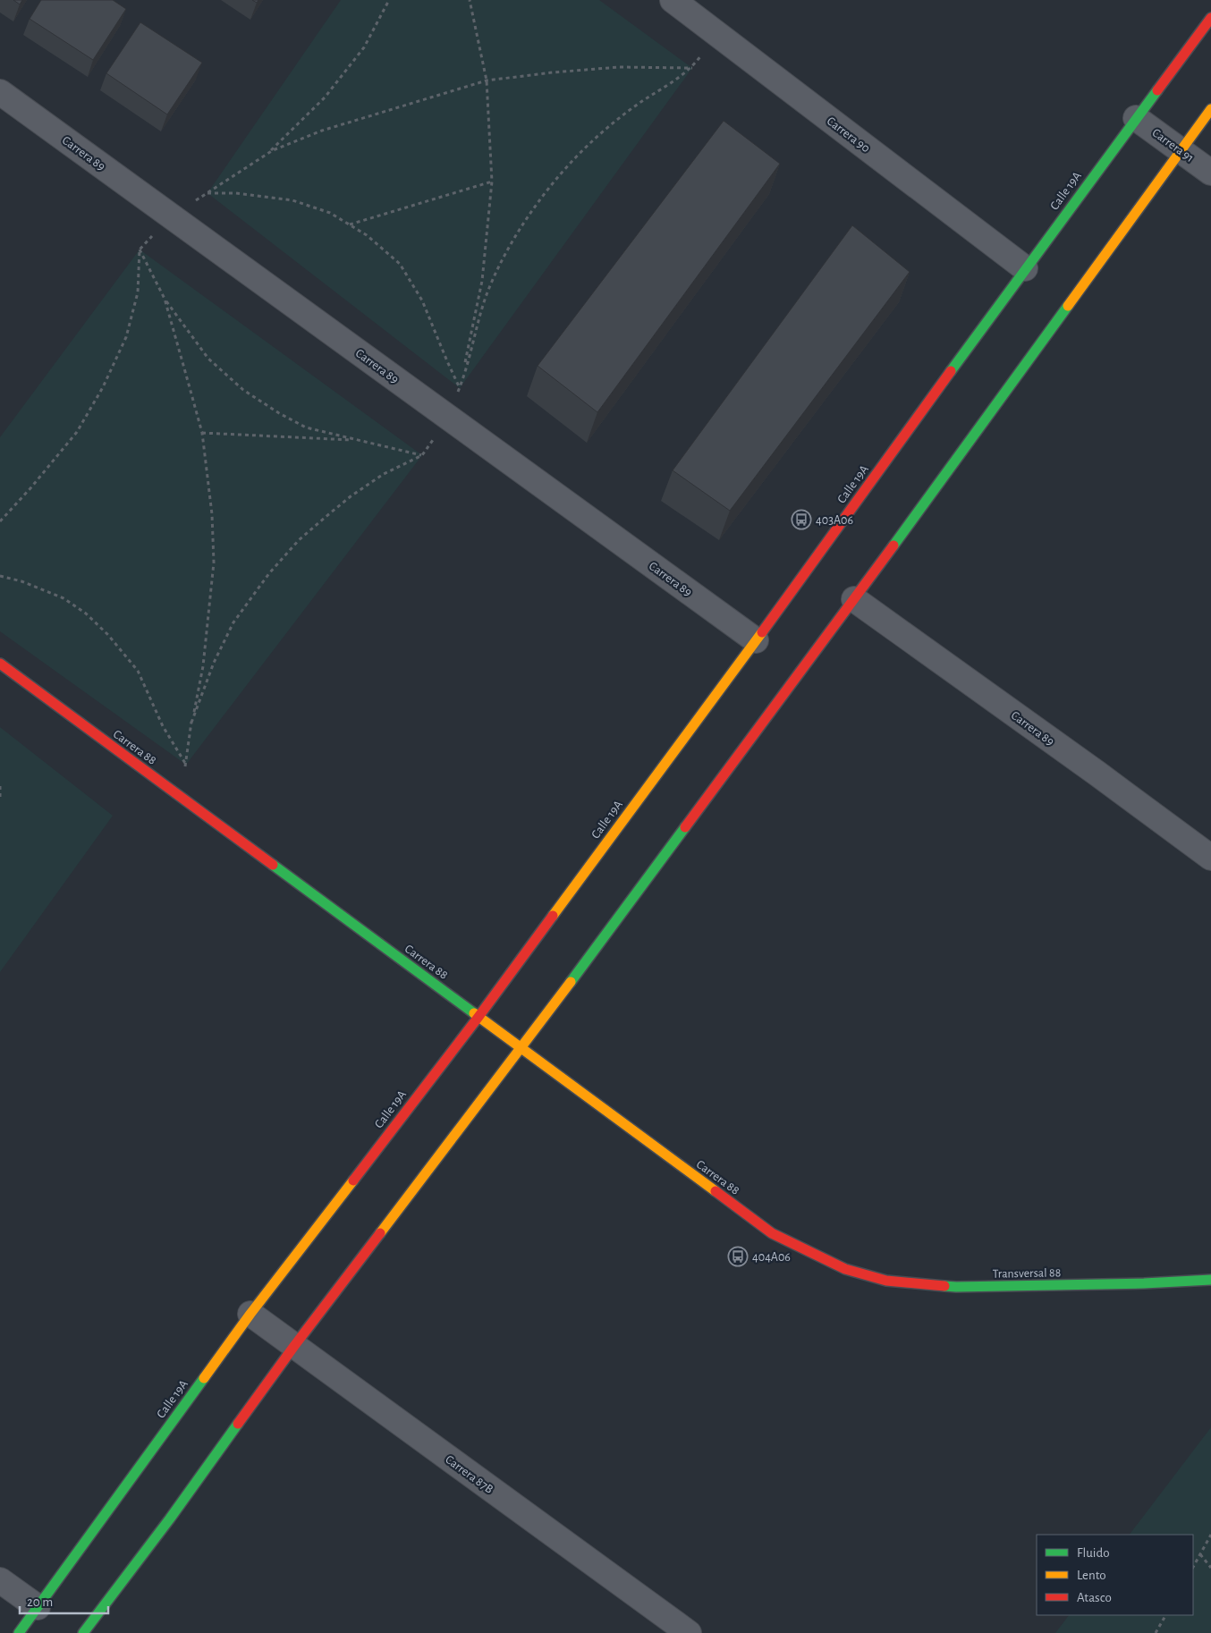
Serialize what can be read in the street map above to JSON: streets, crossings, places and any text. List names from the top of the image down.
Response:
{
  "streets": {
    "street": [
      "Carrera 90",
      "Carrera 91",
      "Carrera 89",
      "Calle 19A",
      "Carrera 88",
      "Transversal 88",
      "Carrera 87B"
    ]
  },
  "crossings": [
    ["Carrera 90", "Calle 19A"],
    ["Carrera 91", "Calle 19A"],
    ["Carrera 89", "Calle 19A"],
    ["Calle 19A", "Carrera 88"],
    ["Calle 19A", "Carrera 87B"],
    ["Carrera 88", "Transversal 88"]
  ],
  "places": {
    "bus stop": ["403A06", "404A06"]
  },
  "legend": ["Fluido", "Lento", "Atasco"],
  "scale_bar": "20 m"
}
